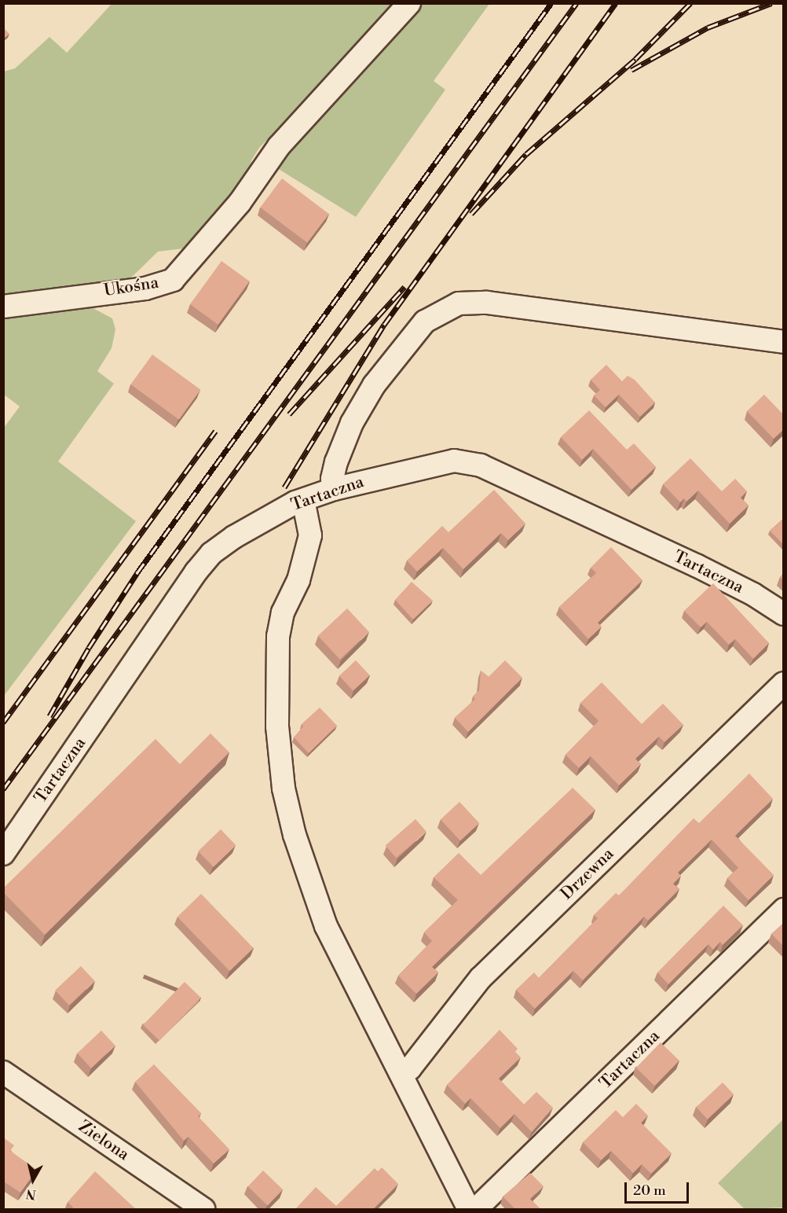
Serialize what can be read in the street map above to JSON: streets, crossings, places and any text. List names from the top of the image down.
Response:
{
  "streets": {
    "street": [
      "Ukośna",
      "Tartaczna",
      "Drzewna",
      "Zielona"
    ]
  },
  "scale_bar": "20 m",
  "north": "bottom"
}
